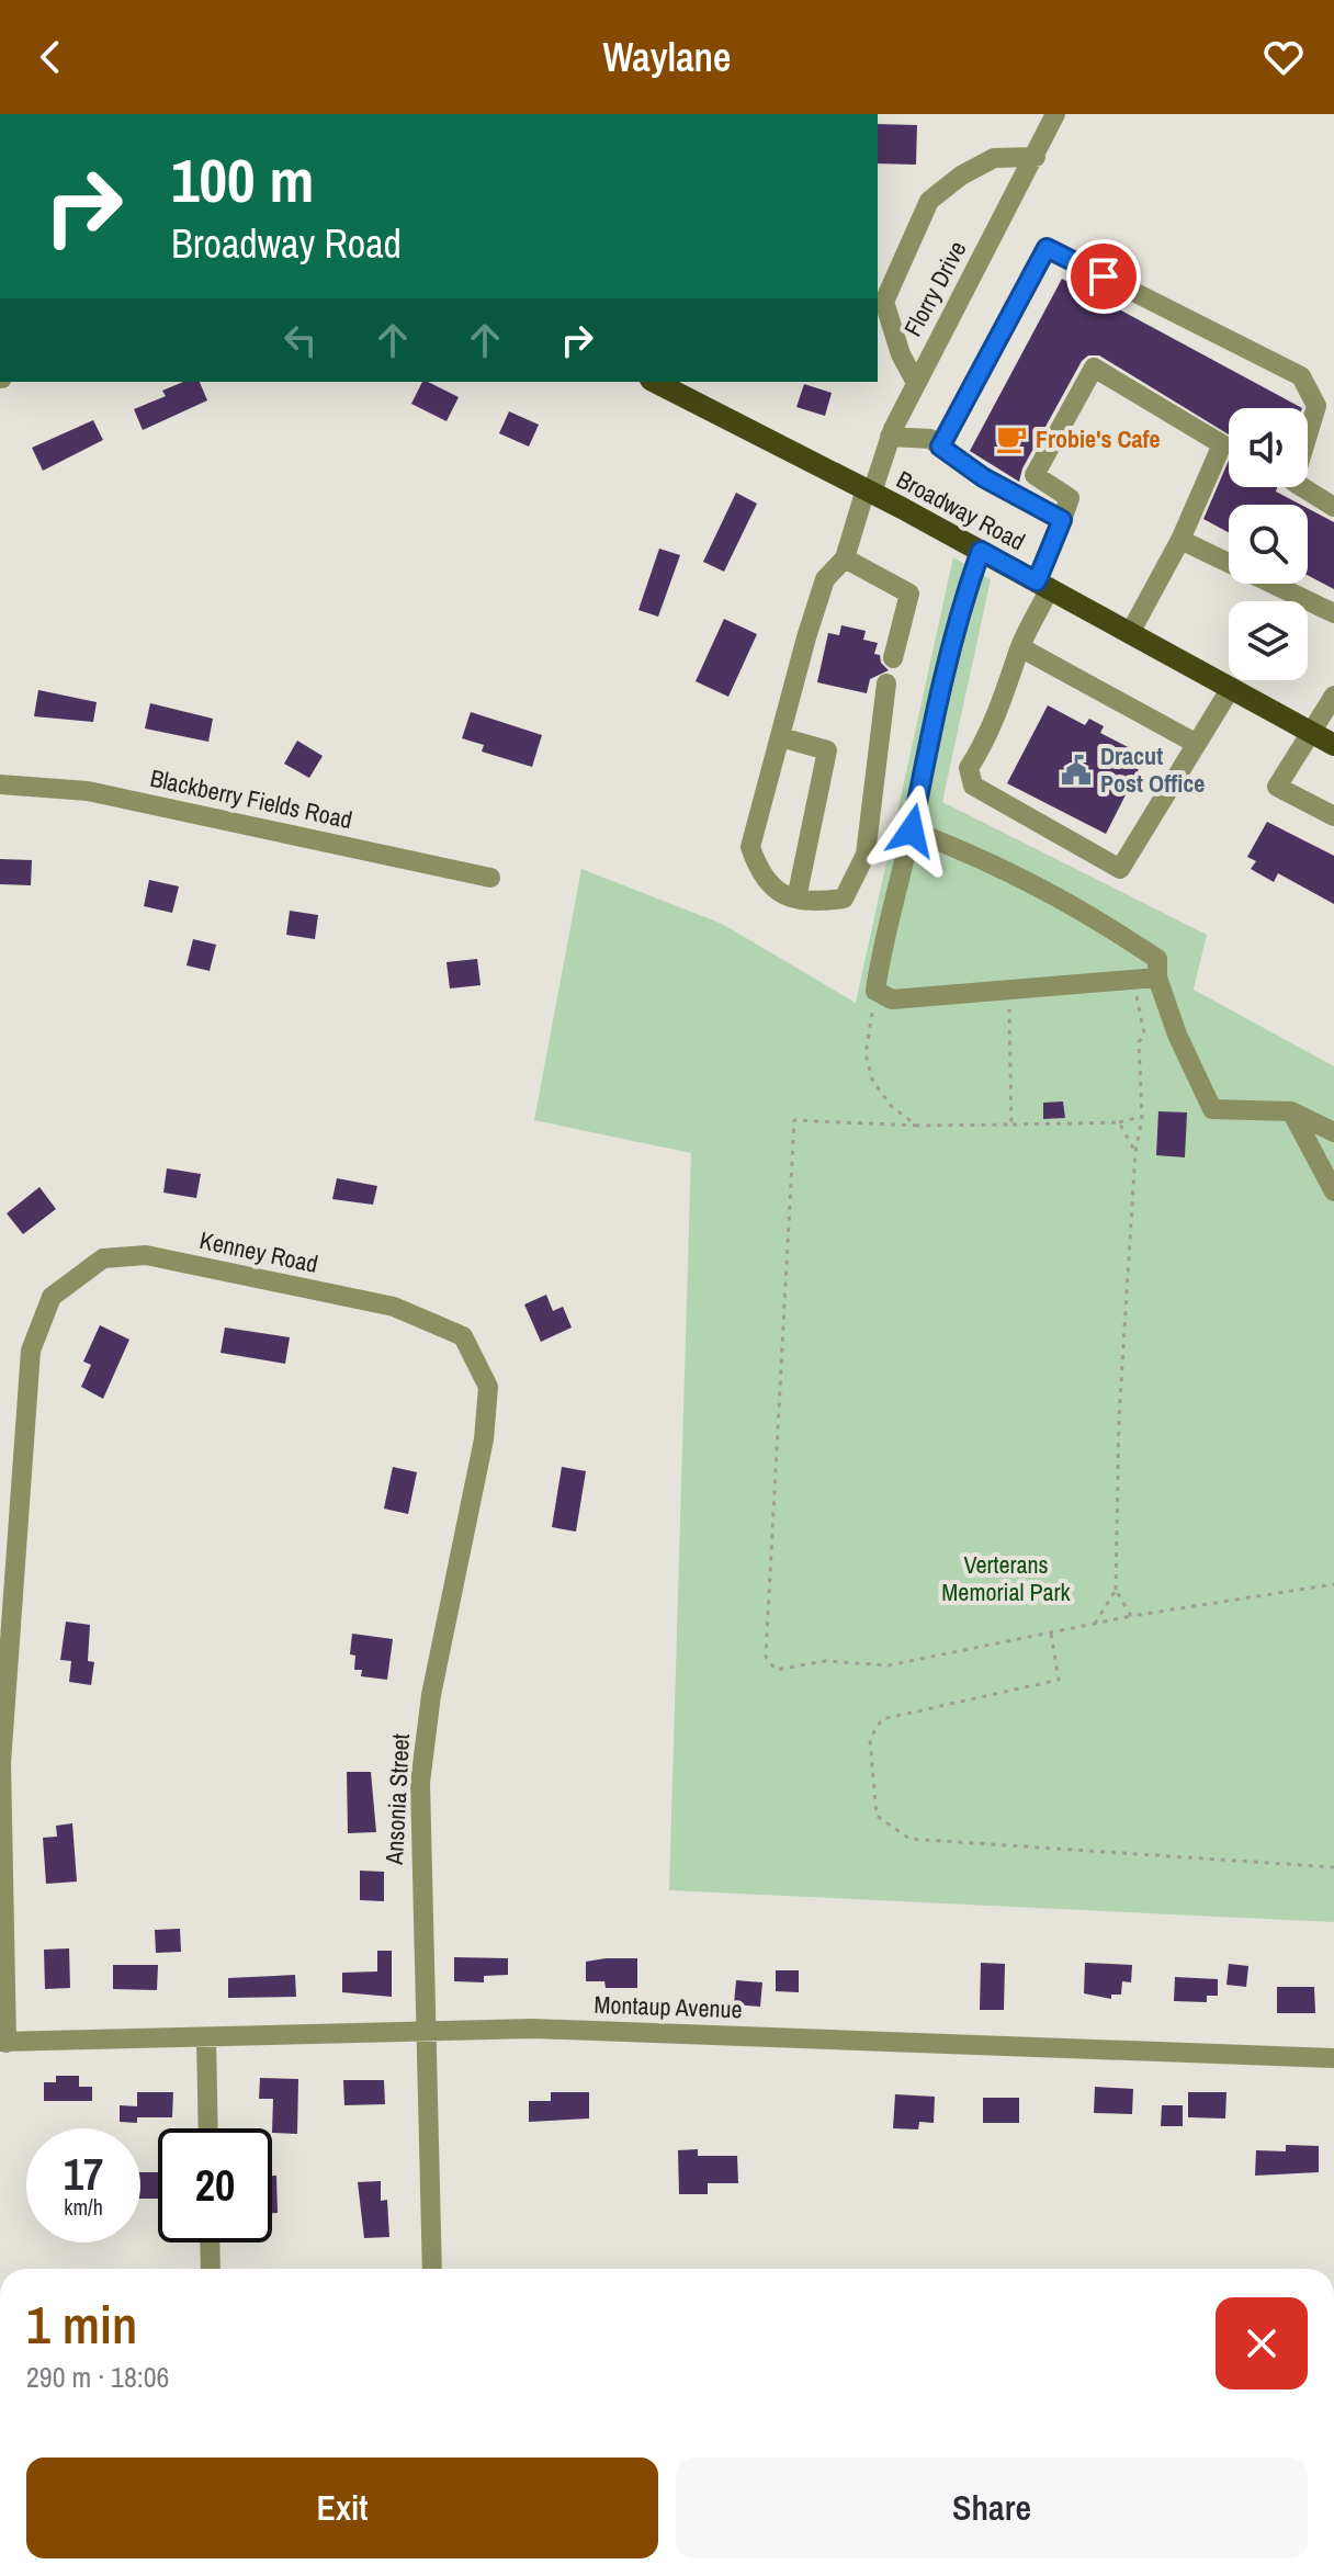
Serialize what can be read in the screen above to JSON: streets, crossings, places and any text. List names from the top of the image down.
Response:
{
  "streets": {
    "main road": ["Broadway Road"],
    "street": [
      "Florry Drive",
      "Blackberry Fields Road",
      "Kenney Road",
      "Ansonia Street",
      "Montaup Avenue"
    ]
  },
  "crossings": [
    ["Florry Drive", "Broadway Road"],
    ["Kenney Road", "Ansonia Street"],
    ["Kenney Road", "Montaup Avenue"],
    ["Ansonia Street", "Montaup Avenue"]
  ],
  "parks": ["Verterans Memorial Park"],
  "places": {
    "cafe": ["Frobie's Cafe"],
    "public building": ["Dracut Post Office"]
  },
  "page": {
    "header": "Waylane",
    "turn": ["100 m", "Broadway Road"],
    "speed": "17 km/h",
    "limit": "20",
    "heading": ["1 min", "290 m · 18:06"],
    "buttons": ["Exit", "Share"]
  }
}
